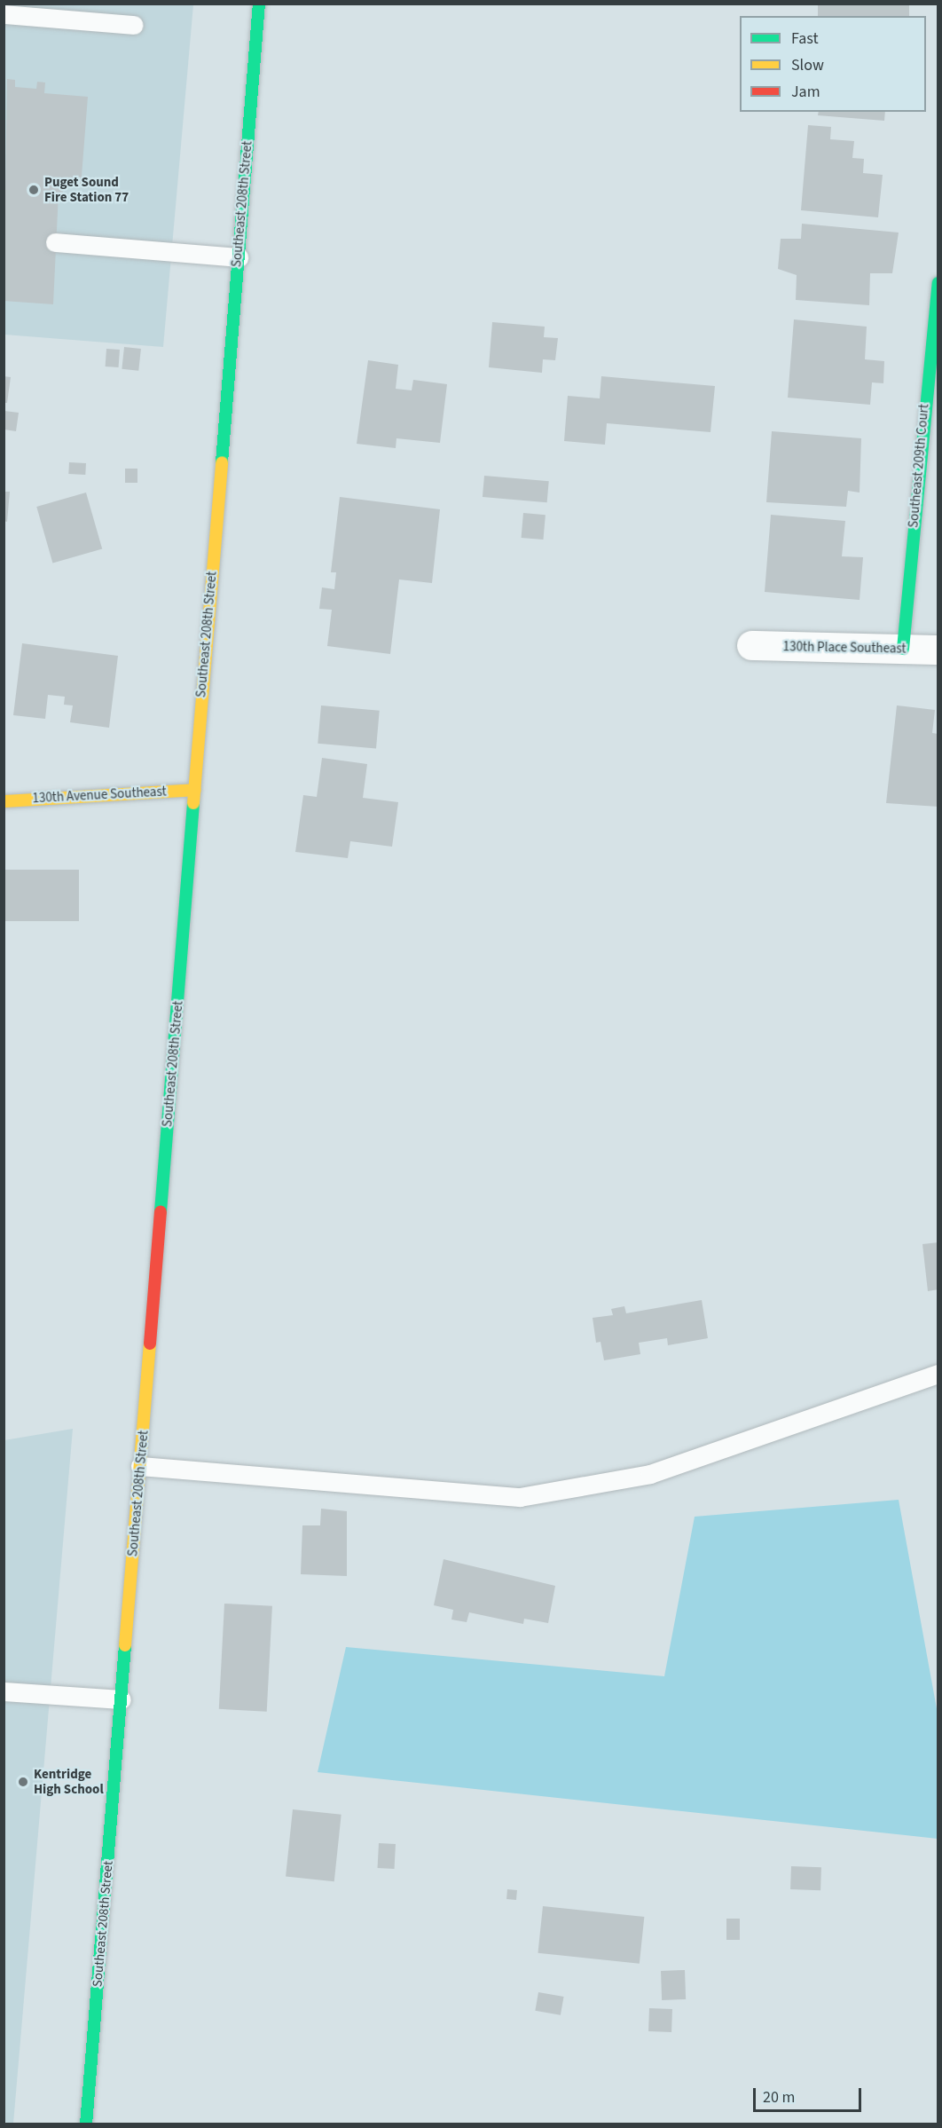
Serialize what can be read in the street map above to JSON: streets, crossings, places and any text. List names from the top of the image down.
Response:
{
  "streets": {
    "main road": ["Southeast 208th Street", "Southeast 209th Court", "130th Avenue Southeast"],
    "street": ["130th Place Southeast"]
  },
  "crossings": [
    ["Southeast 208th Street", "130th Avenue Southeast"],
    ["Southeast 209th Court", "130th Place Southeast"]
  ],
  "places": ["Puget Sound Fire Station 77", "Kentridge High School"],
  "legend": ["Fast", "Slow", "Jam"],
  "scale_bar": "20 m"
}
